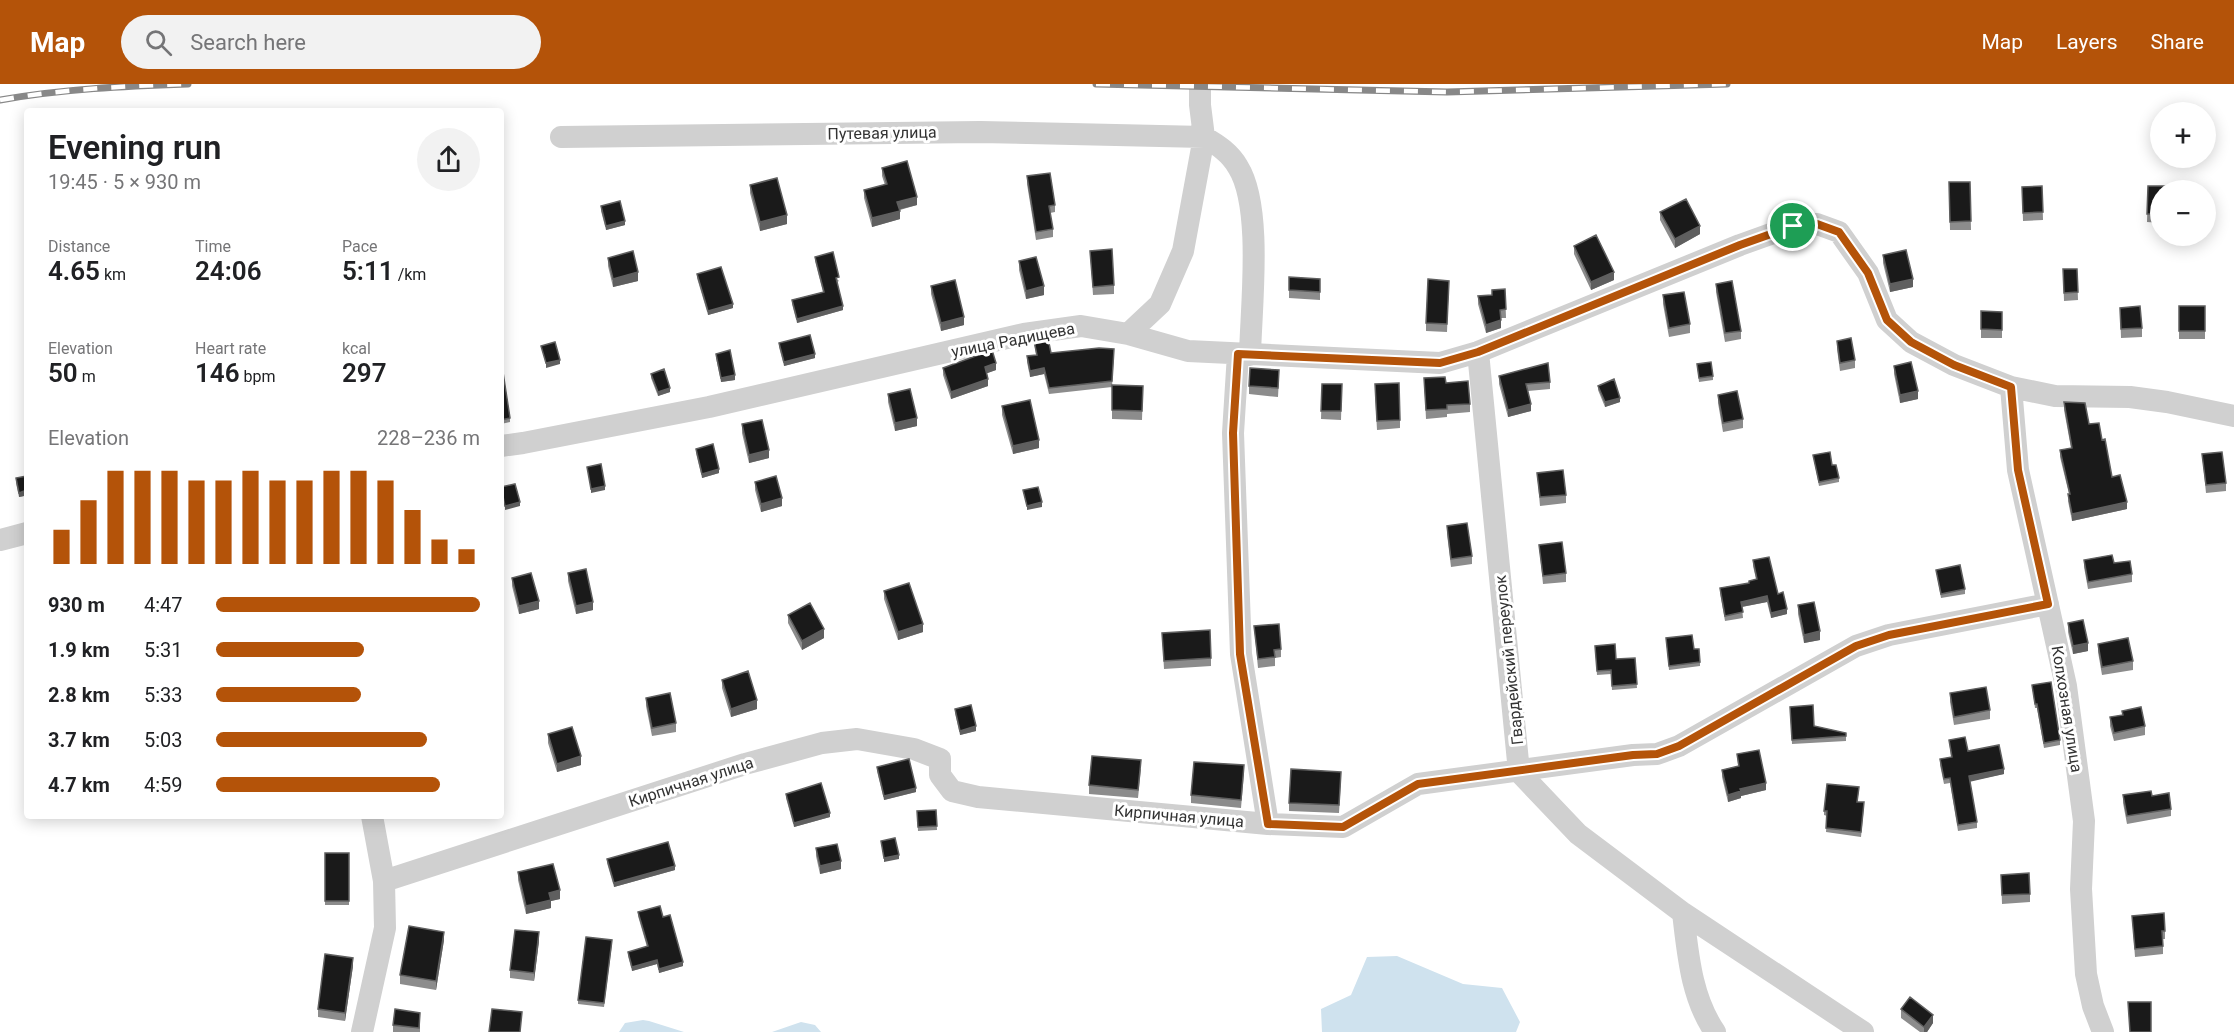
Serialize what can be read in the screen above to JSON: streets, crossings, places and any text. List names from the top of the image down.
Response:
{
  "streets": {
    "street": [
      "Путевая улица",
      "улица Радищева",
      "Гвардейский переулок",
      "Колхозная улица",
      "Кирпичная улица"
    ]
  },
  "crossings": [
    ["улица Радищева", "Гвардейский переулок"],
    ["улица Радищева", "Колхозная улица"],
    ["Гвардейский переулок", "Кирпичная улица"],
    ["Колхозная улица", "Кирпичная улица"]
  ],
  "page": {
    "header": "Map",
    "search": "Search here",
    "nav": ["Map", "Layers", "Share"],
    "map_buttons": ["+", "−"],
    "heading": ["Evening run", "19:45 · 5 × 930 m"],
    "stats": [
      ["Distance", "4.65 km"],
      ["Time", "24:06"],
      ["Pace", "5:11 /km"],
      ["Elevation", "50 m"],
      ["Heart rate", "146 bpm"],
      ["kcal", "297"]
    ],
    "chart": ["Elevation", "228–236 m"],
    "list": [
      {
        "name": "930 m",
        "note": "4:47"
      },
      {
        "name": "1.9 km",
        "note": "5:31"
      },
      {
        "name": "2.8 km",
        "note": "5:33"
      },
      {
        "name": "3.7 km",
        "note": "5:03"
      },
      {
        "name": "4.7 km",
        "note": "4:59"
      }
    ]
  }
}
